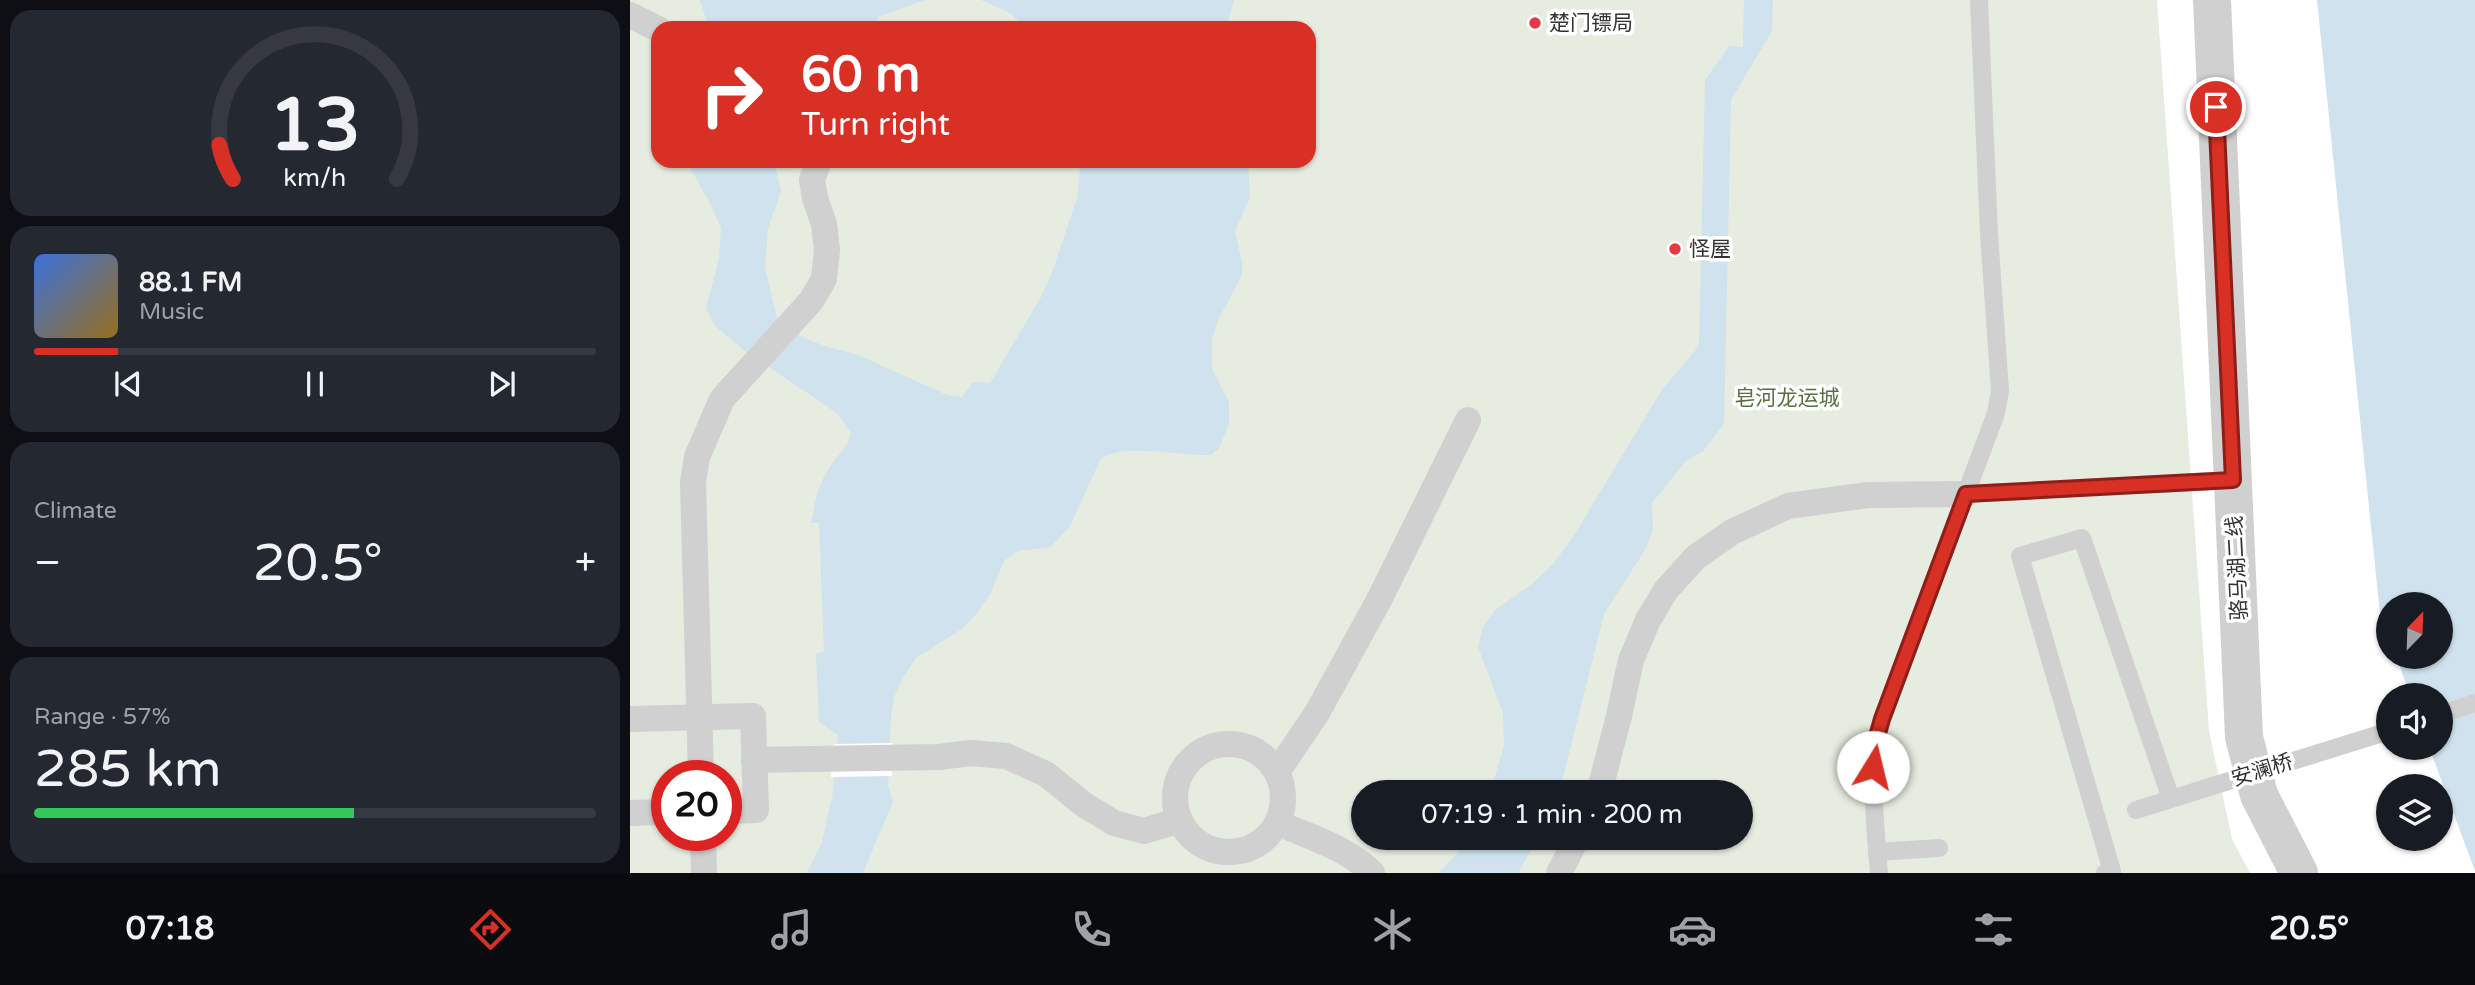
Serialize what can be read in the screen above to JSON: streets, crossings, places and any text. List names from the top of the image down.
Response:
{
  "streets": {
    "street": ["骆马湖二线"],
    "lane": ["安澜桥"]
  },
  "parks": ["皂河龙运城"],
  "places": ["楚门镖局", "怪屋"],
  "north": "top right",
  "page": {
    "turn": ["60 m", "Turn right"],
    "song": ["88.1 FM", "Music"],
    "tile": [
      "Climate",
      ["Range · 57%", "285 km"]
    ],
    "heat": ["−", "20.5°", "+"],
    "limit": "20",
    "trip": "07:19 · 1 min · 200 m",
    "tabs": ["07:18", "20.5°"],
    "gauge": ["13", "km/h"]
  }
}
